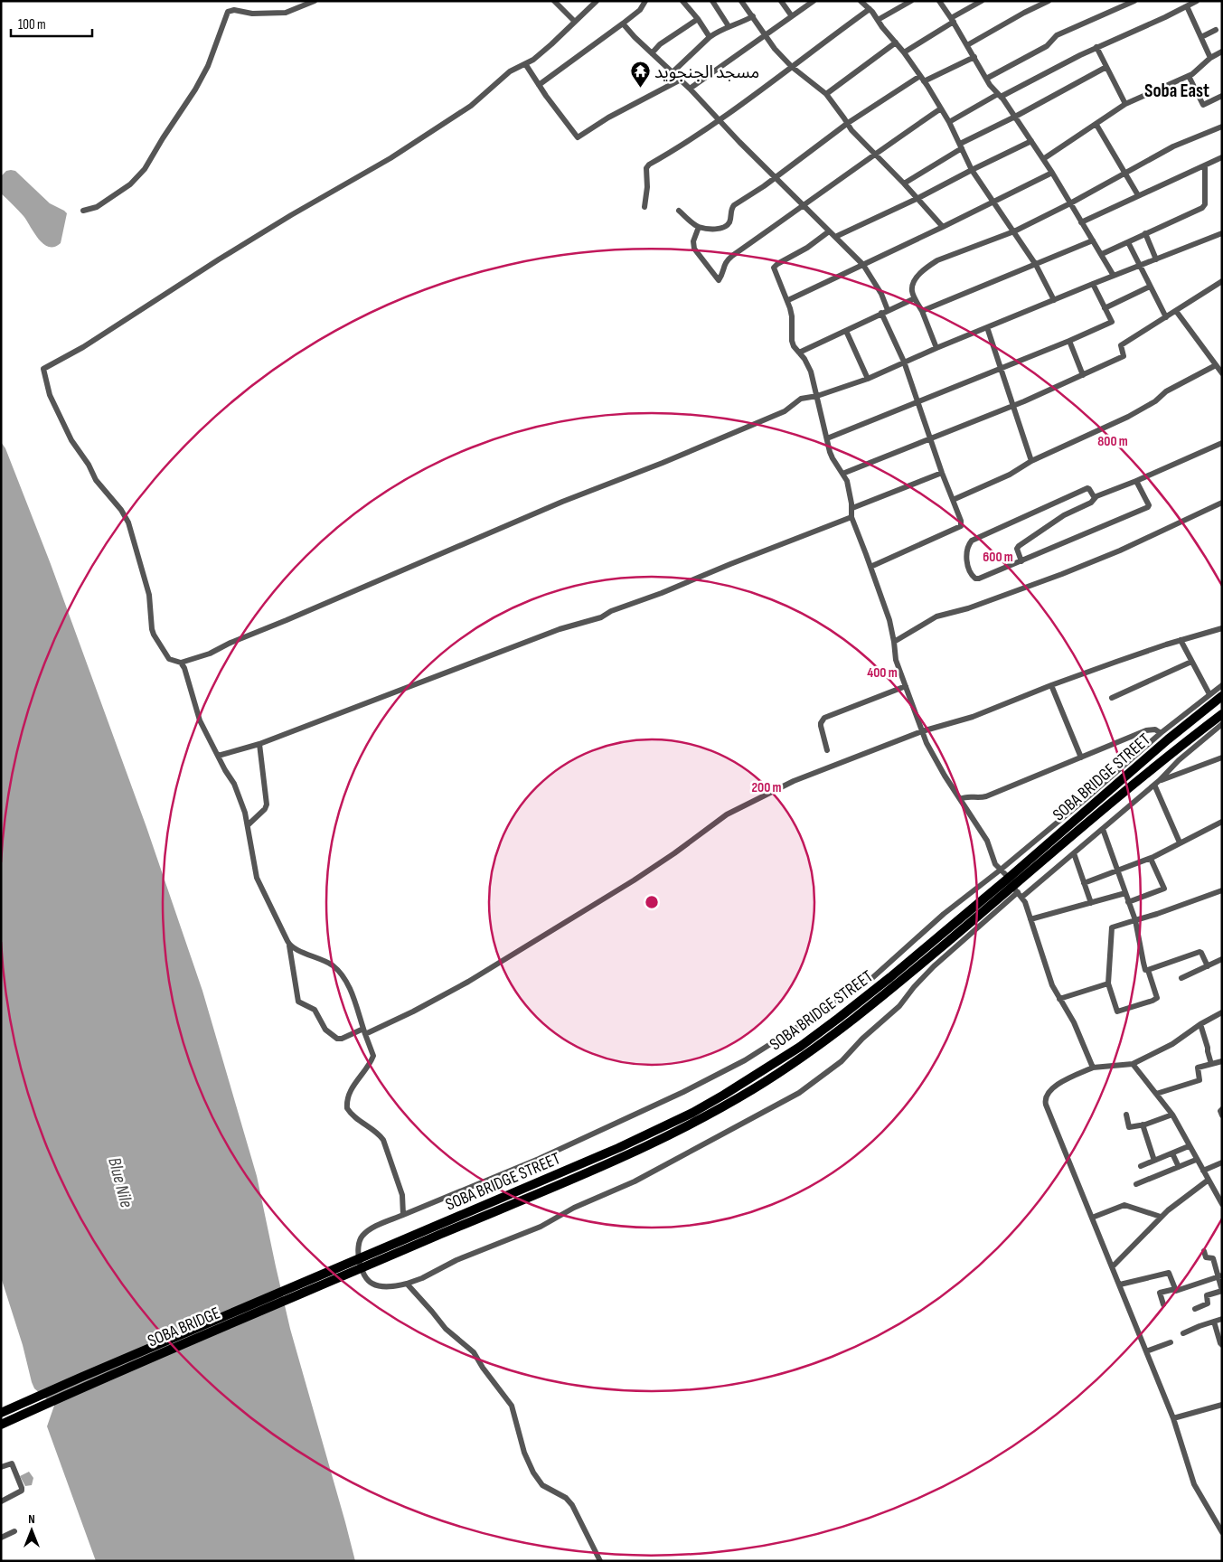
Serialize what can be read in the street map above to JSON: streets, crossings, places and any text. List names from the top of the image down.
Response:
{
  "streets": {
    "highway": ["SOBA BRIDGE STREET", "SOBA BRIDGE"]
  },
  "crossings": [
    ["SOBA BRIDGE STREET", "SOBA BRIDGE"]
  ],
  "districts": ["Soba East"],
  "water": ["Blue Nile"],
  "places": {
    "temple": ["مسجد الجنجويد"]
  },
  "scale_bar": "100 m",
  "north": "top",
  "rings": [
    "800 m",
    "600 m",
    "400 m",
    "200 m"
  ]
}
